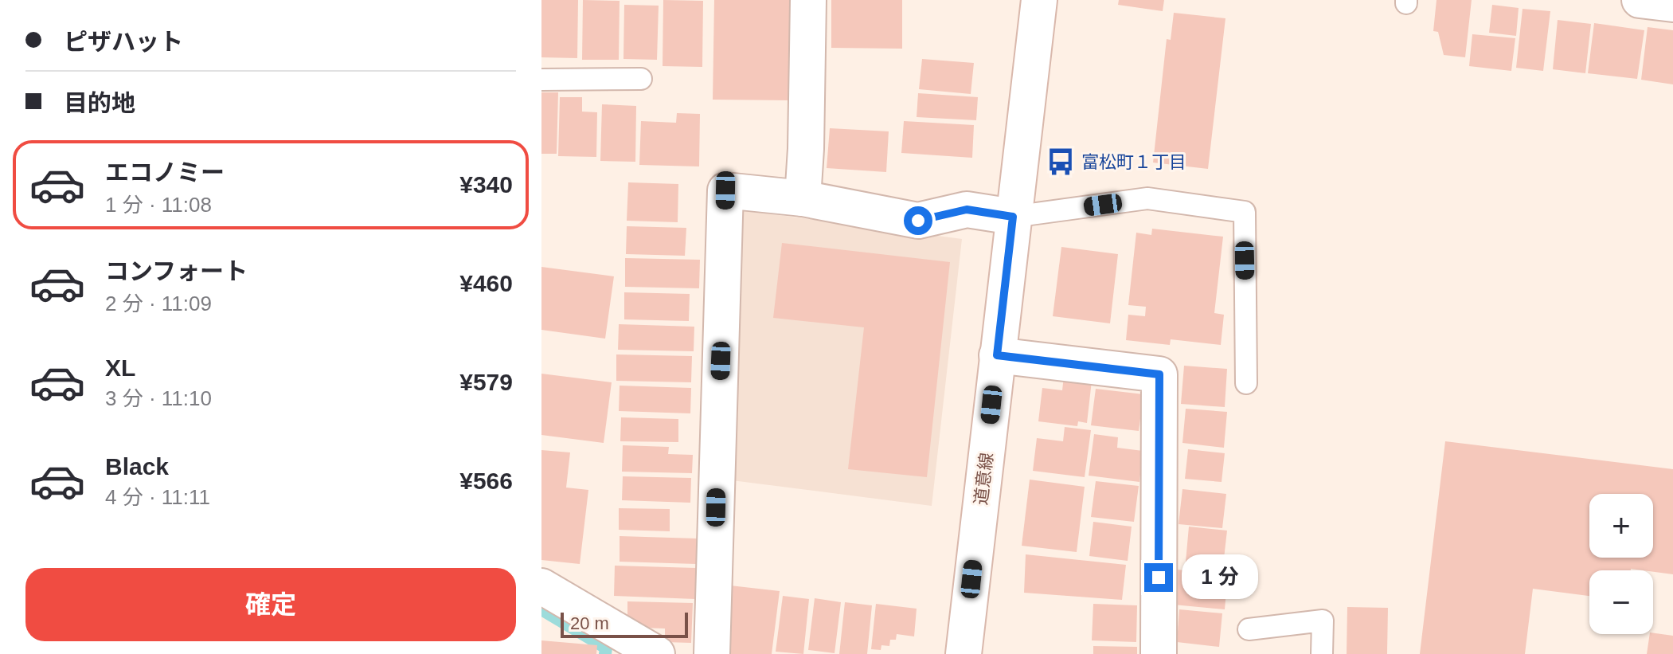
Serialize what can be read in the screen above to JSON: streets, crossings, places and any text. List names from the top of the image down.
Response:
{
  "streets": {
    "street": ["道意線"]
  },
  "places": {
    "bus stop": ["富松町１丁目"]
  },
  "scale_bar": "20 m",
  "page": {
    "banner": ["ピザハット", "目的地"],
    "list": [
      {
        "name": "エコノミー",
        "note": "1 分 · 11:08",
        "value": "¥340"
      },
      {
        "name": "コンフォート",
        "note": "2 分 · 11:09",
        "value": "¥460"
      },
      {
        "name": "XL",
        "note": "3 分 · 11:10",
        "value": "¥579"
      },
      {
        "name": "Black",
        "note": "4 分 · 11:11",
        "value": "¥566"
      }
    ],
    "map_buttons": ["+", "−"],
    "bubble": "1 分",
    "buttons": "確定",
    "scale": "20 m"
  }
}
